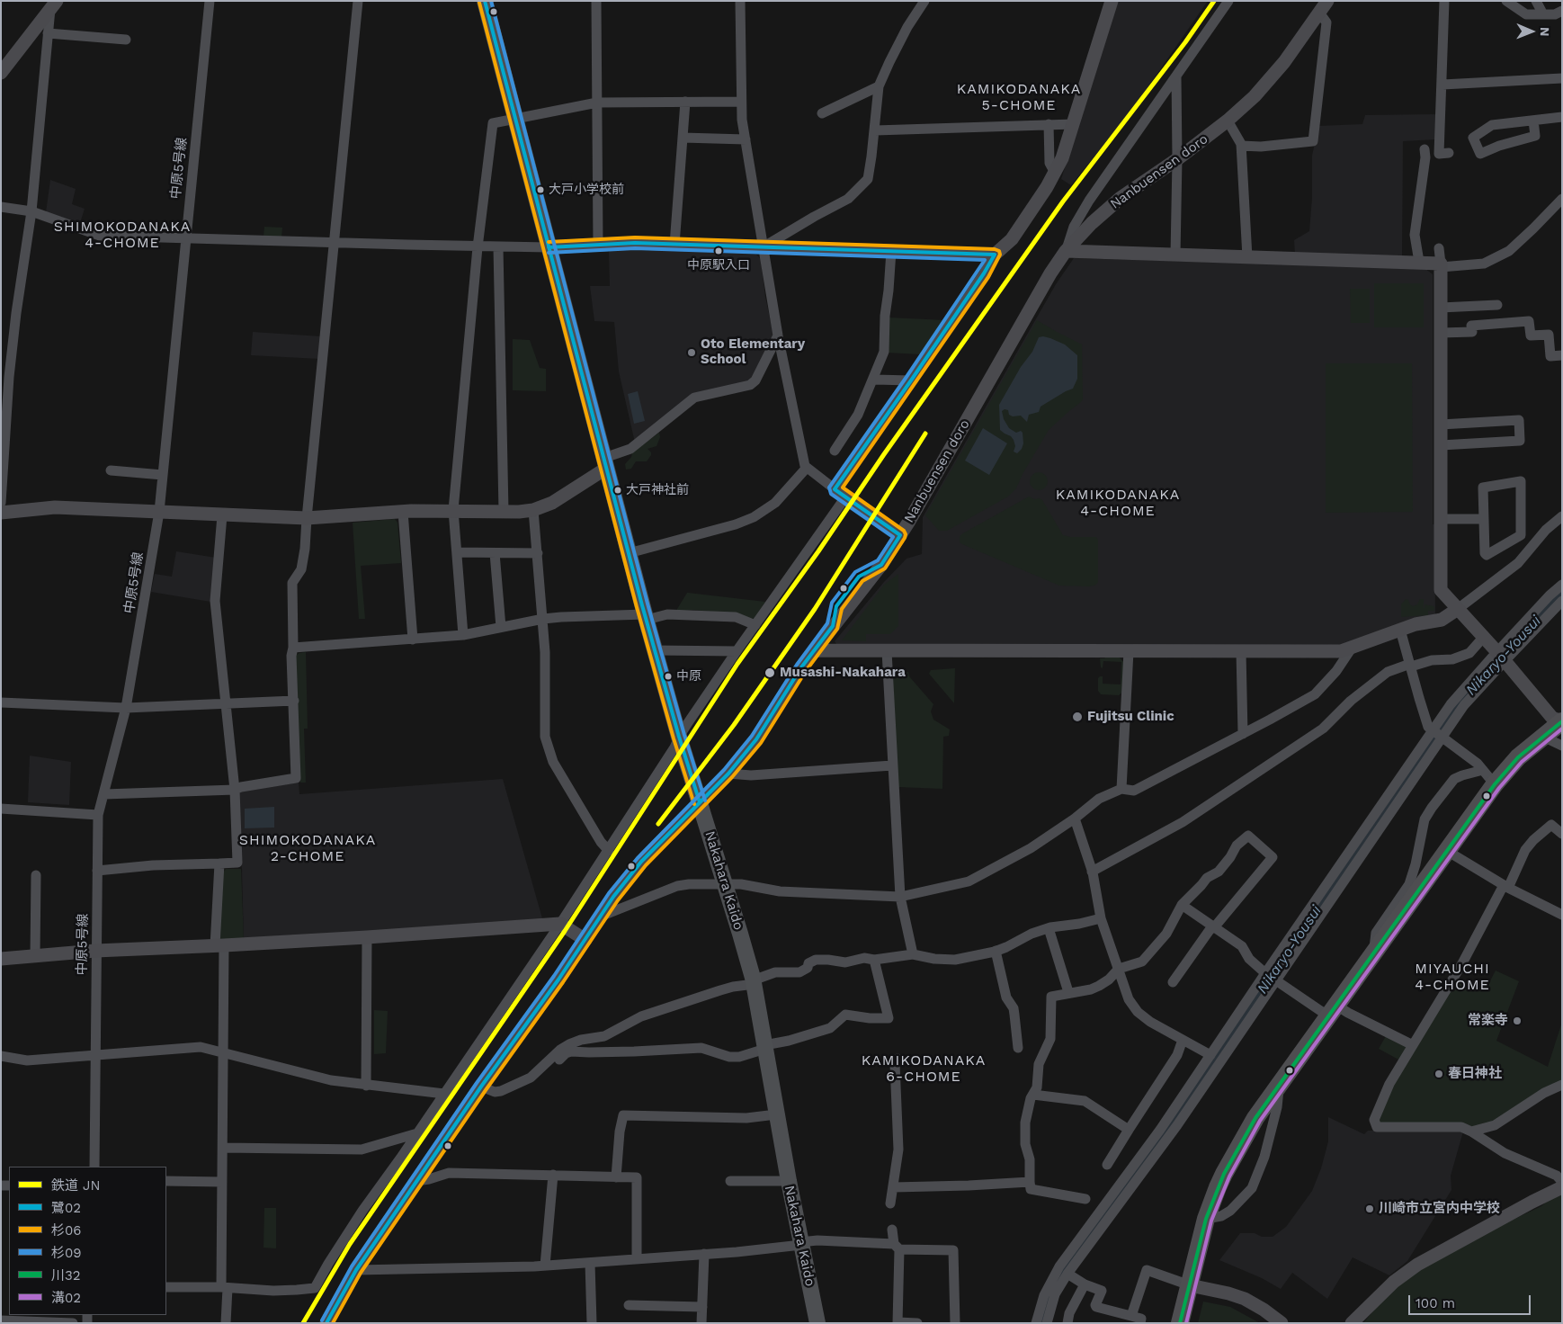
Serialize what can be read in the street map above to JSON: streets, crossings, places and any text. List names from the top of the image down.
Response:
{
  "streets": {
    "main road": ["Nakahara Kaido"],
    "street": ["中原5号線", "Nanbuensen doro"]
  },
  "crossings": [
    ["Nanbuensen doro", "Nakahara Kaido"]
  ],
  "districts": [
    "KAMIKODANAKA 5-CHOME",
    "SHIMOKODANAKA 4-CHOME",
    "KAMIKODANAKA 4-CHOME",
    "SHIMOKODANAKA 2-CHOME",
    "MIYAUCHI 4-CHOME",
    "KAMIKODANAKA 6-CHOME"
  ],
  "water": ["Nikaryo-Yousui"],
  "places": [
    "大戸小学校前",
    "中原駅入口",
    "Oto Elementary School",
    "大戸神社前",
    "Musashi-Nakahara",
    "中原",
    "Fujitsu Clinic",
    "常楽寺",
    "春日神社",
    "川崎市立宮内中学校"
  ],
  "lines": [
    "rail line JN",
    "transit line 鷺02",
    "transit line 杉09",
    "transit line 杉06",
    "transit line 川32",
    "transit line 溝02"
  ],
  "legend": [
    "鉄道 JN",
    "鷺02",
    "杉06",
    "杉09",
    "川32",
    "溝02"
  ],
  "scale_bar": "100 m",
  "north": "right"
}
